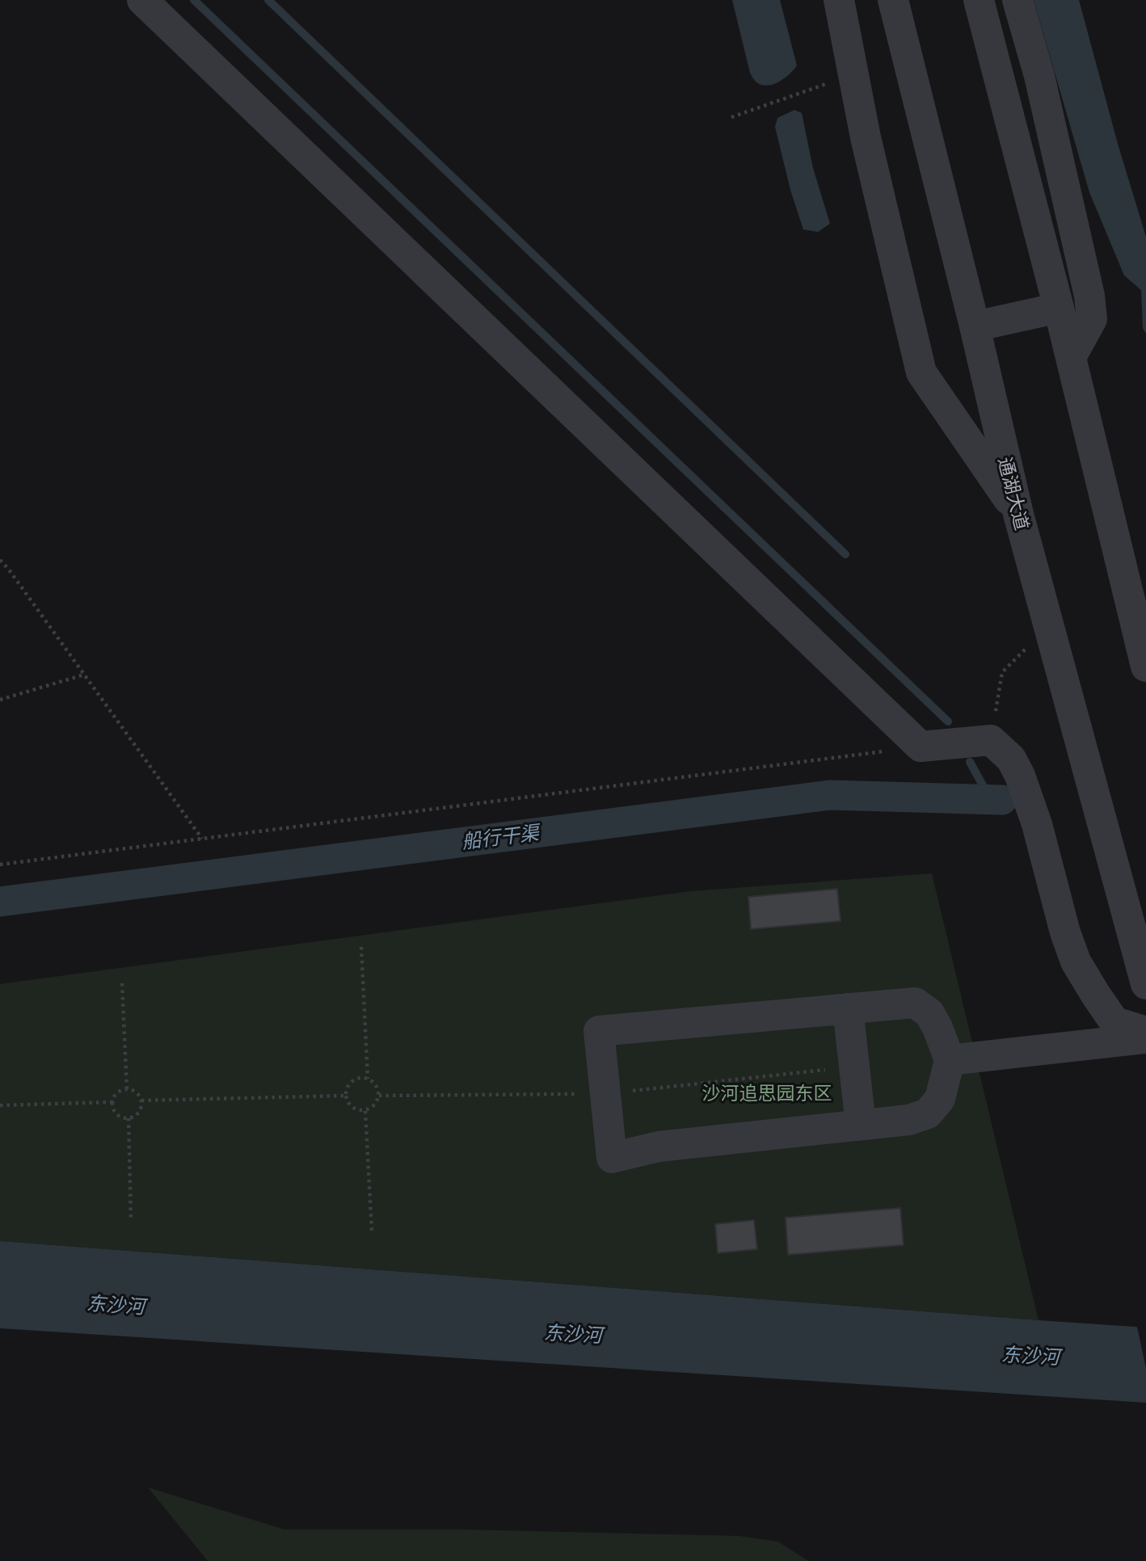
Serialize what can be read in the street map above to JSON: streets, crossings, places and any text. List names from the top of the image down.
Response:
{
  "streets": {
    "street": ["通湖大道"]
  },
  "water": ["船行干渠", "东沙河"],
  "parks": ["沙河追思园东区"]
}
